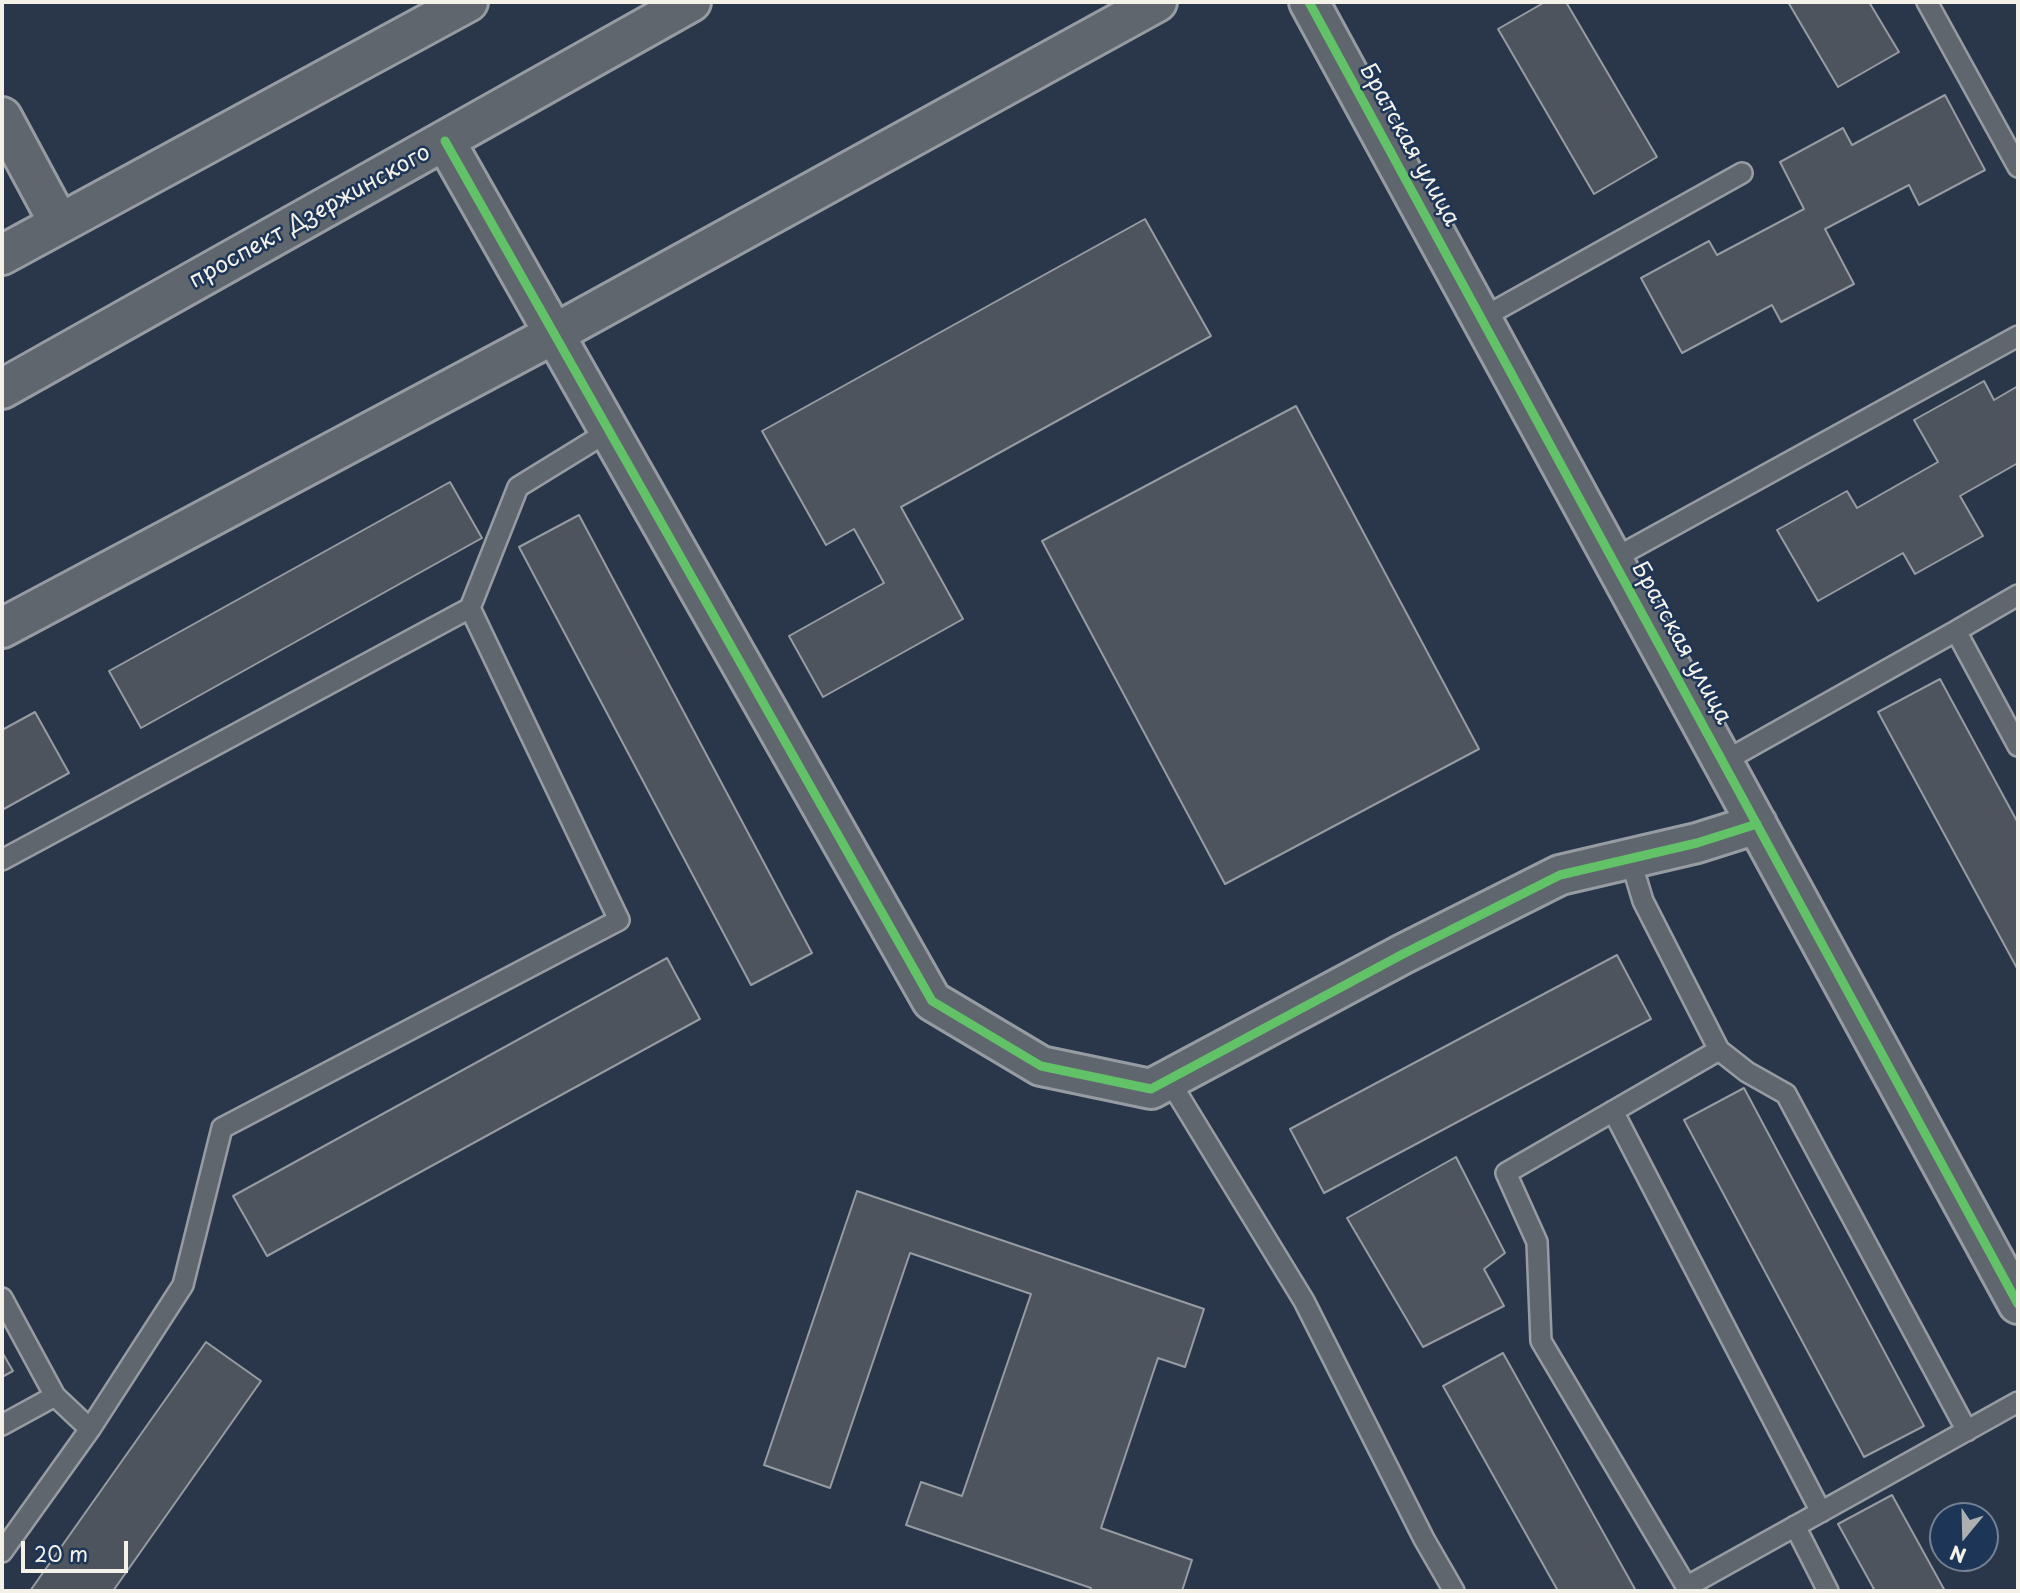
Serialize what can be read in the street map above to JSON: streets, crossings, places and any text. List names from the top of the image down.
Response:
{
  "streets": {
    "street": ["Братская улица", "проспект Дзержинского"]
  },
  "scale_bar": "20 m",
  "north": "bottom"
}
